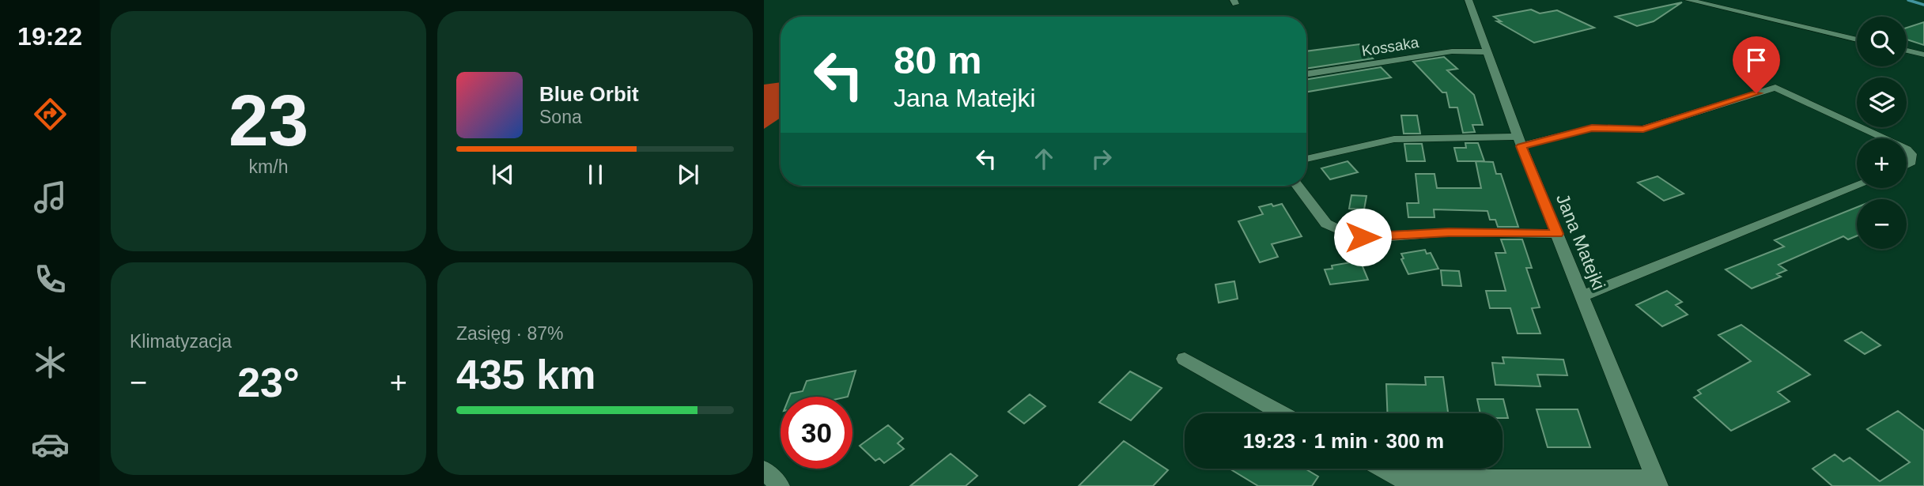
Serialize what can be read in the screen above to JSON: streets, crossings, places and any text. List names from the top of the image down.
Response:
{
  "streets": {
    "street": ["Kossaka", "Jana Matejki"]
  },
  "crossings": [
    ["Kossaka", "Jana Matejki"]
  ],
  "page": {
    "tabs": "19:22",
    "tile": [
      ["23", "km/h"],
      "Klimatyzacja",
      ["Zasięg · 87%", "435 km"]
    ],
    "map_buttons": ["+", "−"],
    "turn": ["80 m", "Jana Matejki"],
    "song": ["Blue Orbit", "Sona"],
    "heat": ["−", "23°", "+"],
    "limit": "30",
    "trip": "19:23 · 1 min · 300 m"
  }
}
